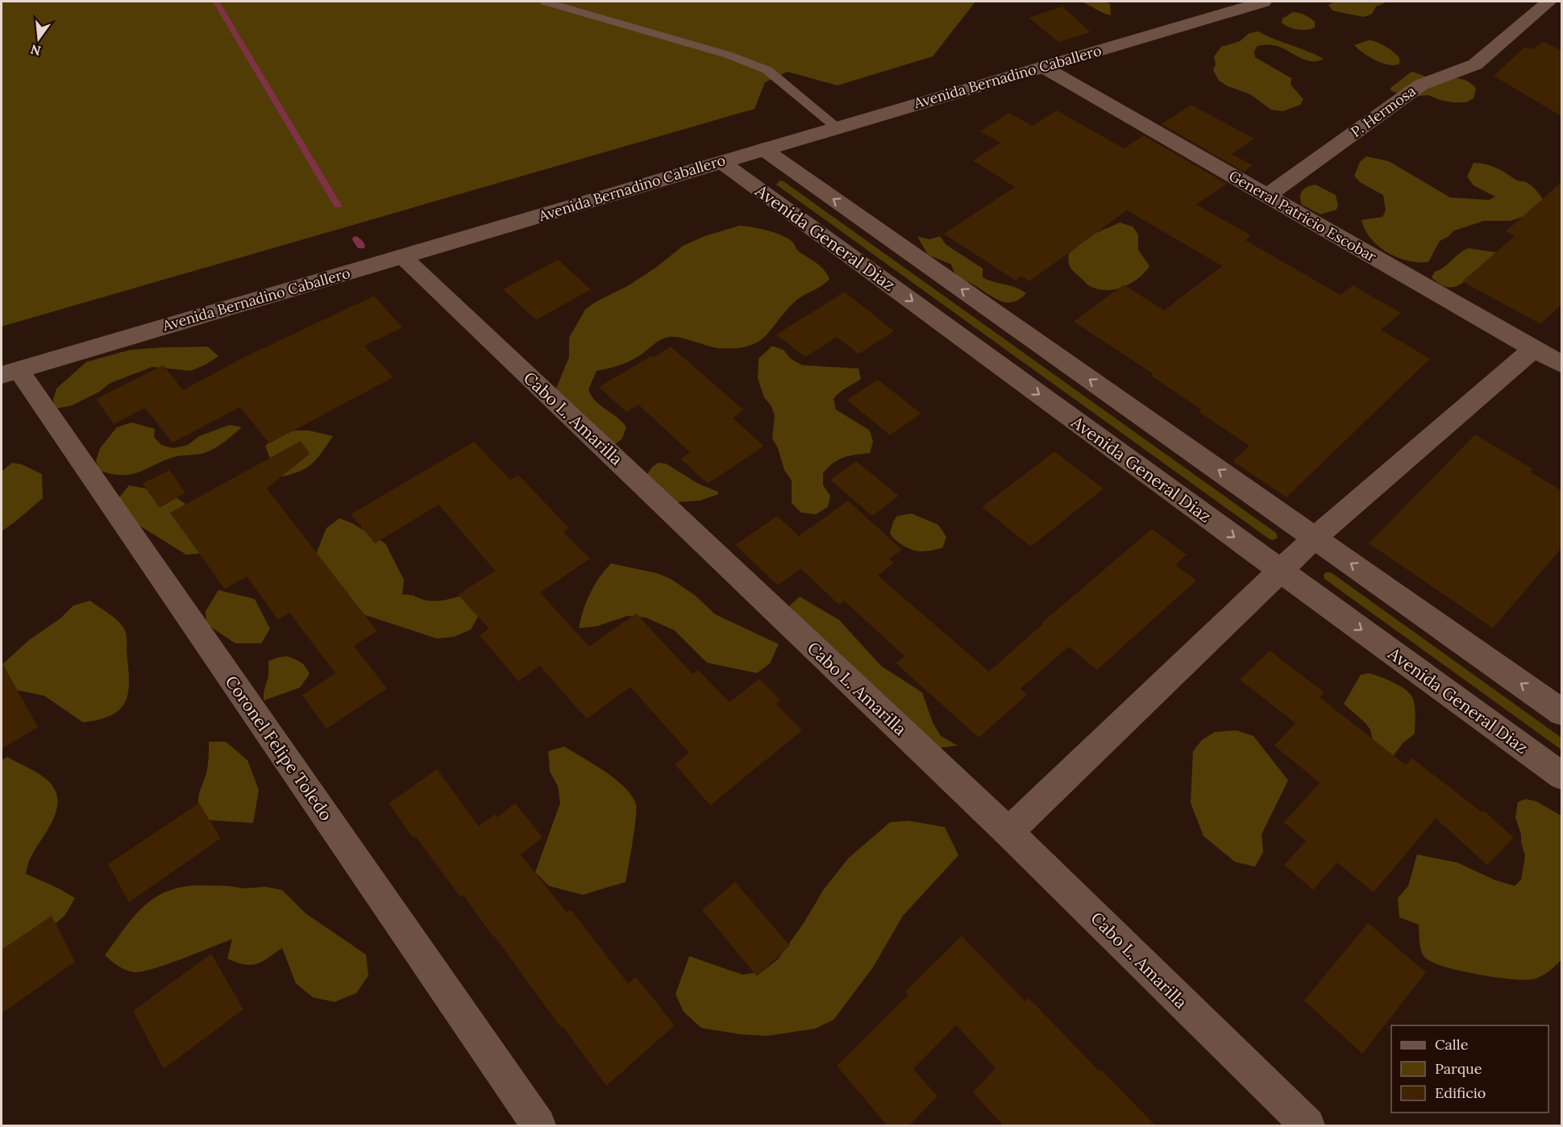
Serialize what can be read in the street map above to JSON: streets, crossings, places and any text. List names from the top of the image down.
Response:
{
  "streets": {
    "street": [
      "Avenida Bernadino Caballero",
      "P. Hermosa",
      "General Patricio Escobar",
      "Avenida General Diaz",
      "Cabo L. Amarilla",
      "Coronel Felipe Toledo"
    ]
  },
  "crossings": [
    ["Avenida Bernadino Caballero", "General Patricio Escobar"],
    ["Avenida Bernadino Caballero", "Avenida General Diaz"],
    ["Avenida Bernadino Caballero", "Cabo L. Amarilla"],
    ["Avenida Bernadino Caballero", "Coronel Felipe Toledo"],
    ["P. Hermosa", "General Patricio Escobar"]
  ],
  "legend": ["Calle", "Parque", "Edificio"],
  "north": "bottom"
}
